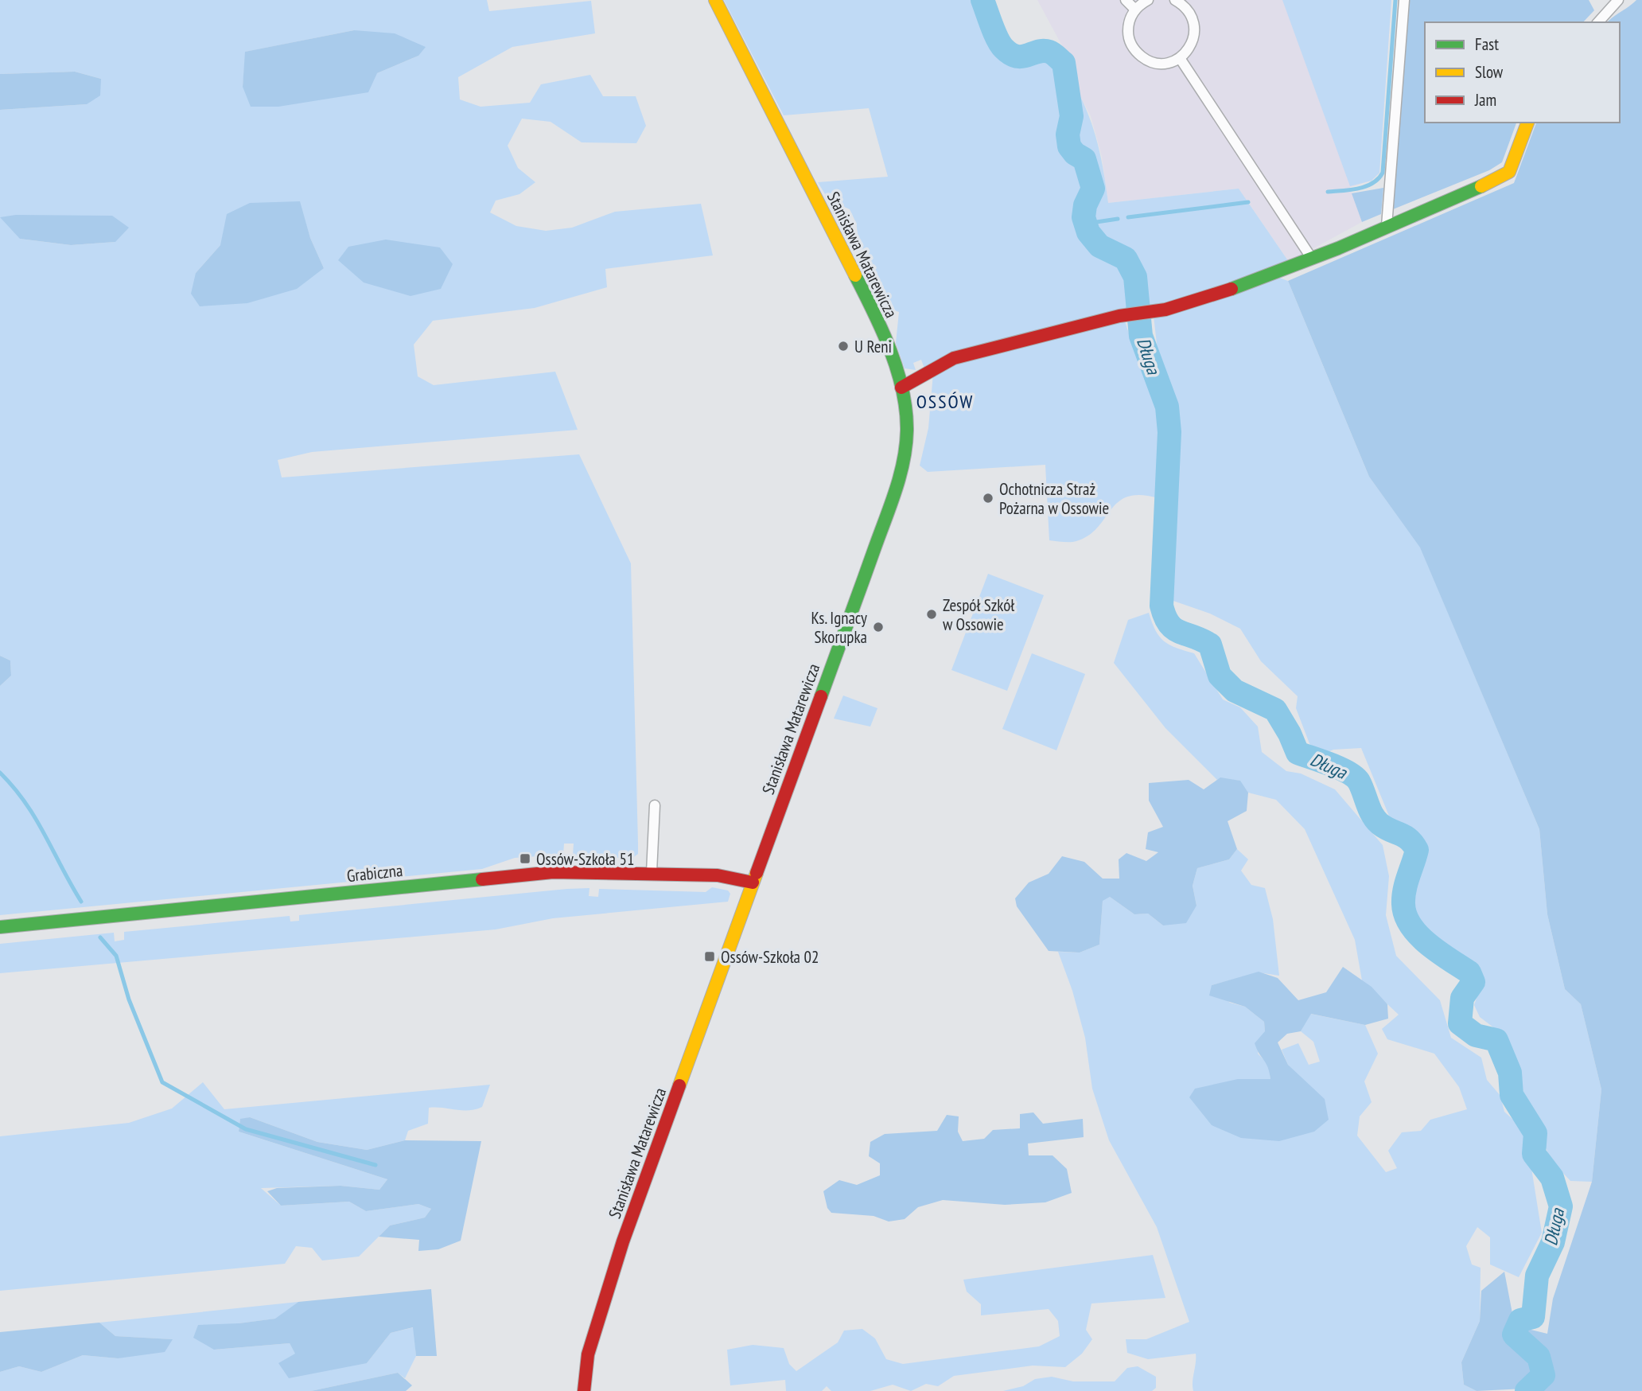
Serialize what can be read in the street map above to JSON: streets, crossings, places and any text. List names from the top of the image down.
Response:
{
  "streets": {
    "street": ["Stanisława Matarewicza", "Grabiczna"]
  },
  "crossings": [
    ["Stanisława Matarewicza", "Grabiczna"]
  ],
  "districts": ["OSSÓW"],
  "water": ["Długa"],
  "places": {
    "other": [
      "U Reni",
      "Ochotnicza Straż Pożarna w Ossowie",
      "Zespół Szkół w Ossowie",
      "Ks. Ignacy Skorupka"
    ],
    "transit": ["Ossów-Szkoła 51", "Ossów-Szkoła 02"]
  },
  "legend": ["Fast", "Slow", "Jam"]
}
